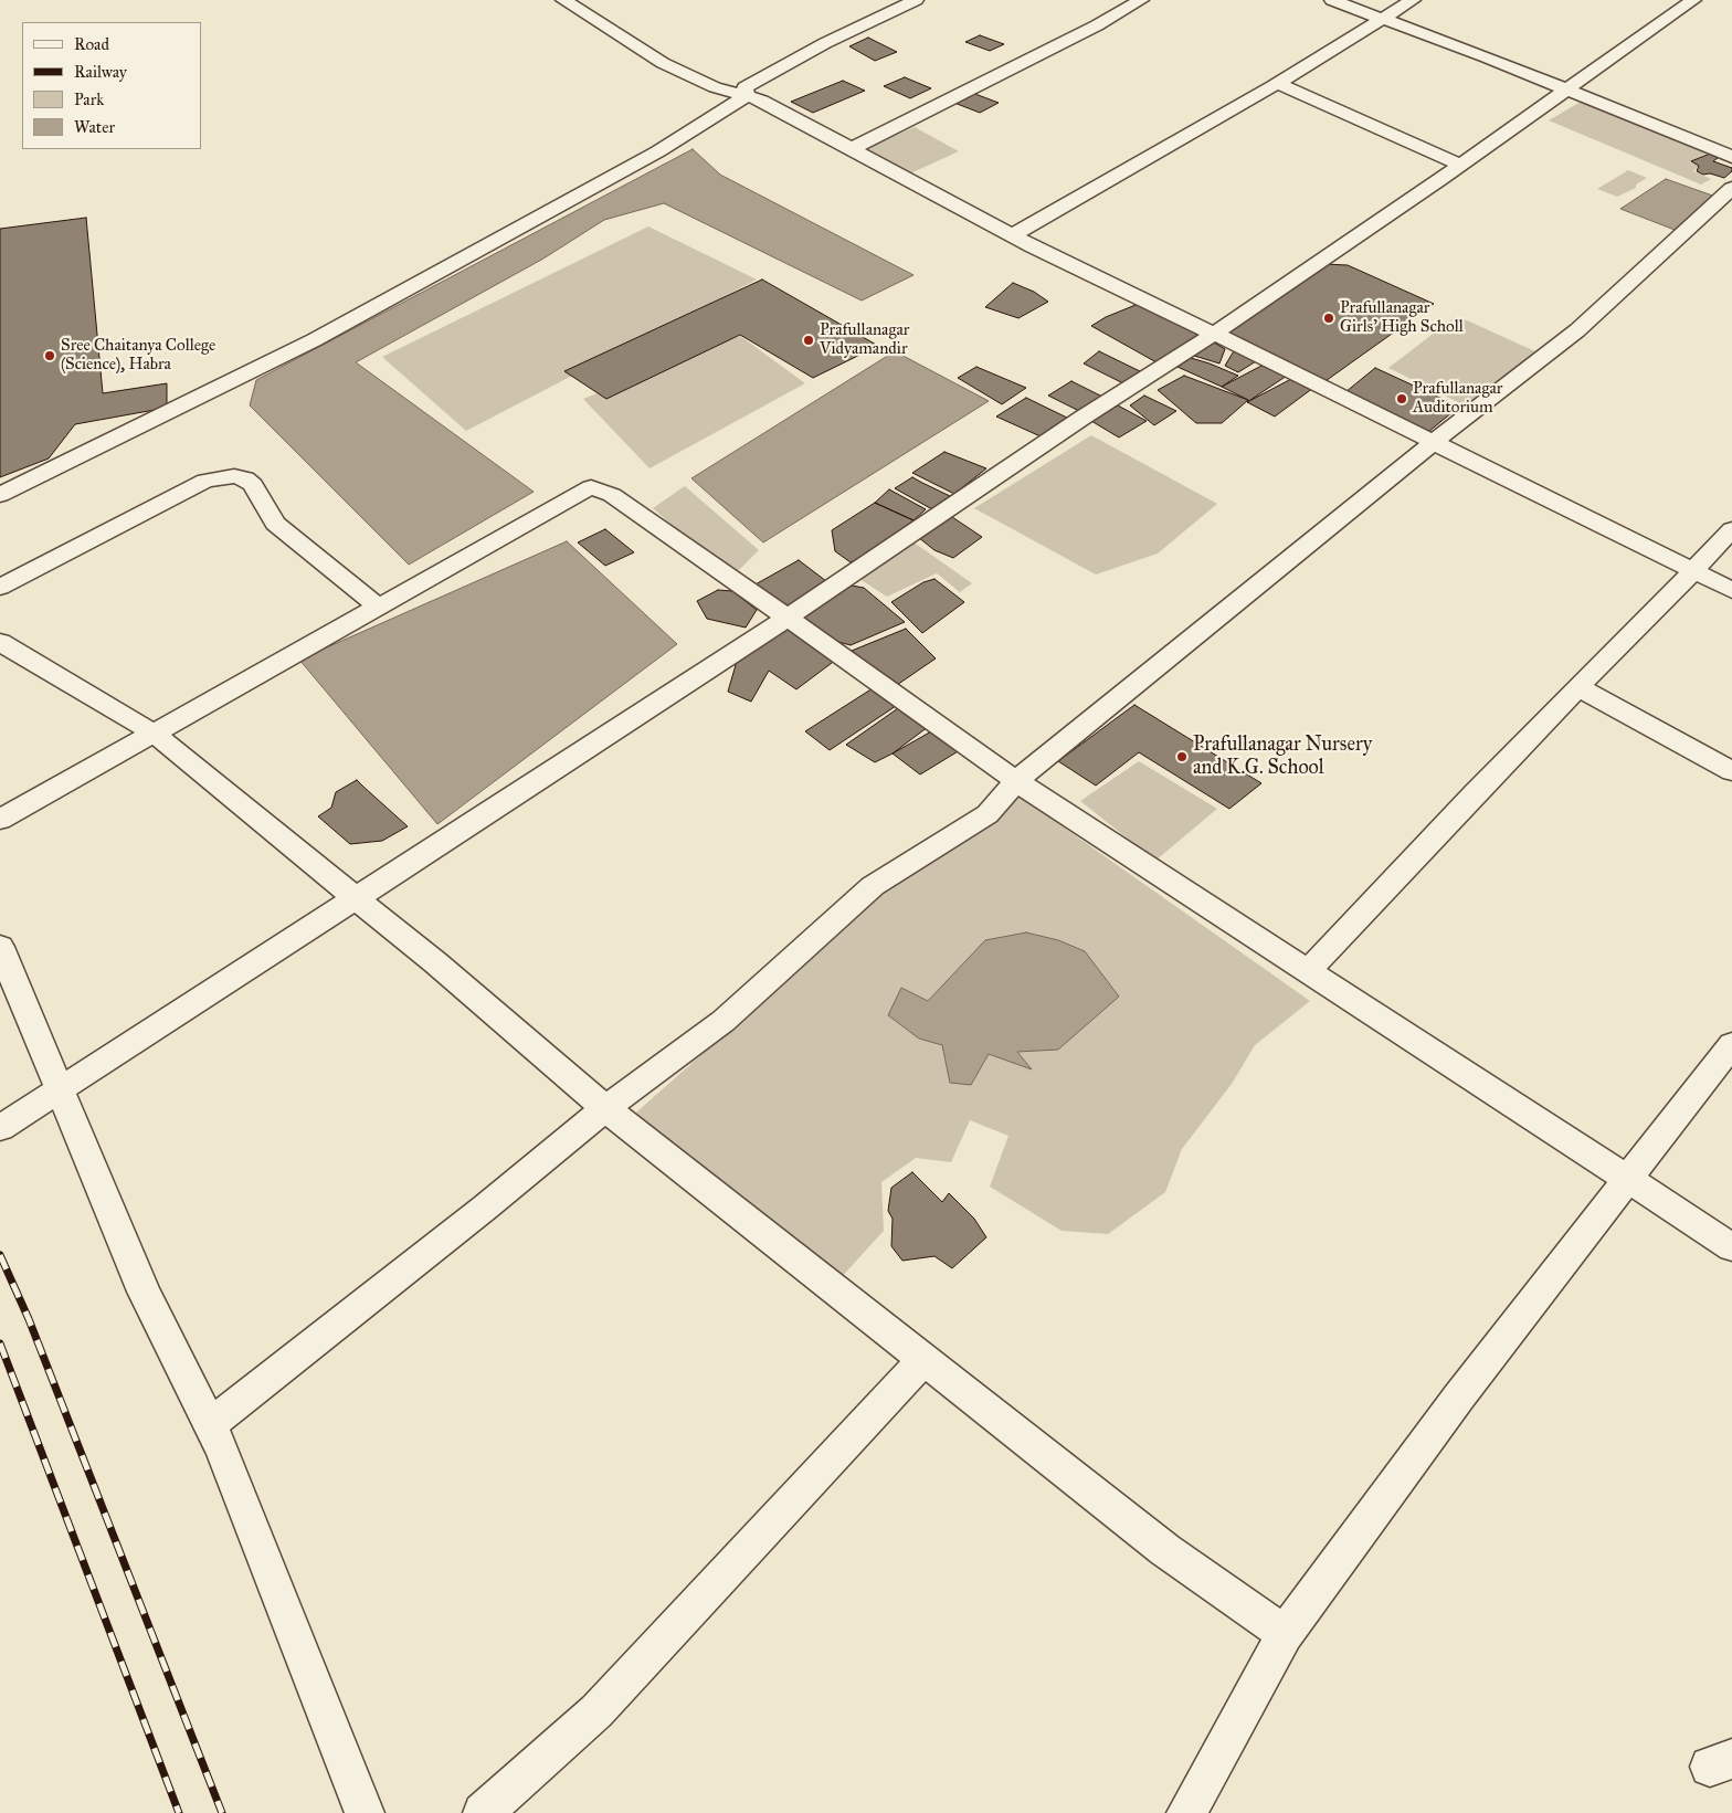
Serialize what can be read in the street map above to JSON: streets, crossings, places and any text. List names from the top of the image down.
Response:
{
  "places": [
    "Prafullanagar Girls' High Scholl",
    "Prafullanagar Vidyamandir",
    "Sree Chaitanya College (Science), Habra",
    "Prafullanagar Auditorium",
    "Prafullanagar Nursery and K.G. School"
  ],
  "legend": [
    "Road",
    "Railway",
    "Park",
    "Water"
  ]
}
